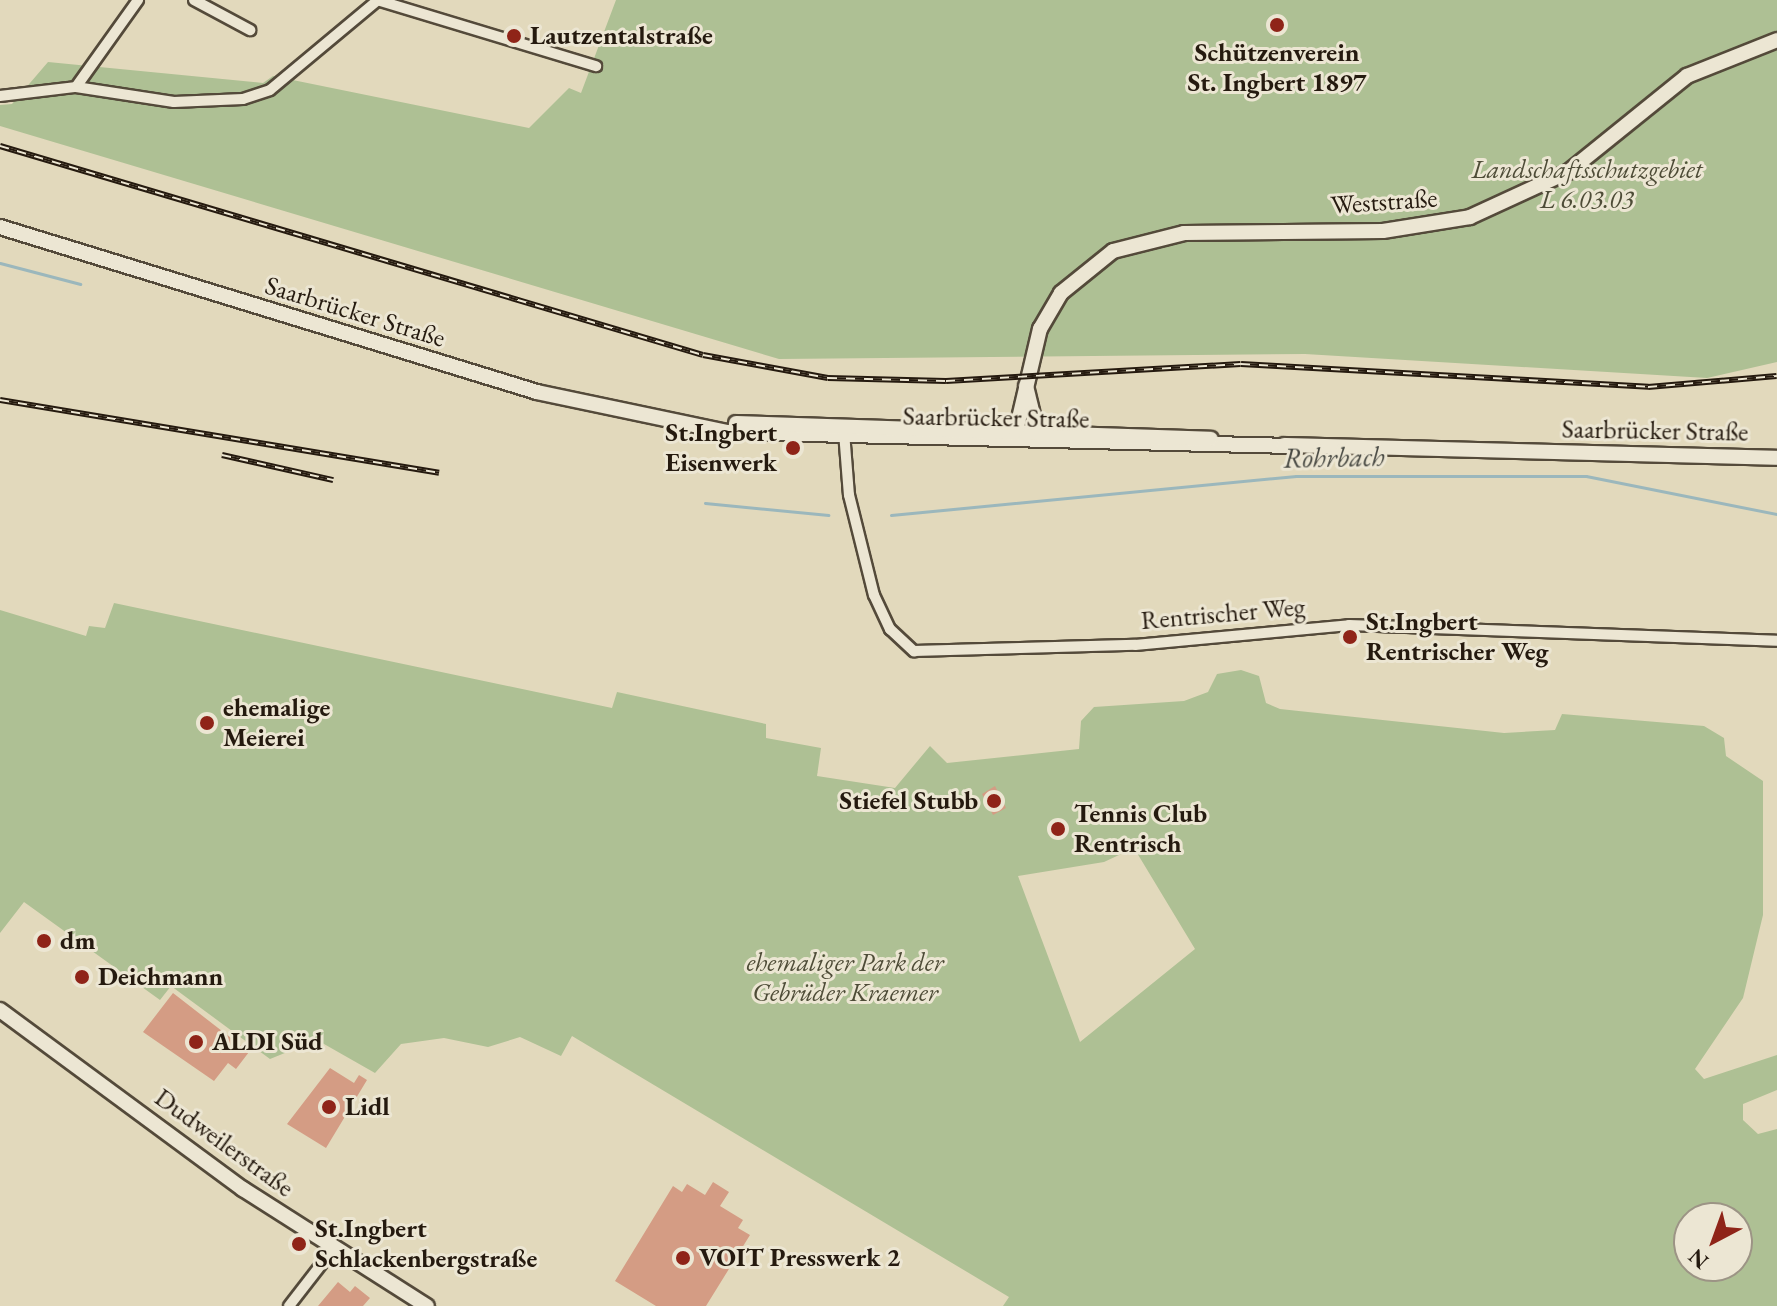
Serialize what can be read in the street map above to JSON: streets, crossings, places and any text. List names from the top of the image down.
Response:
{
  "streets": {
    "main road": ["Weststraße", "Saarbrücker Straße", "Dudweilerstraße"],
    "street": ["Rentrischer Weg"]
  },
  "crossings": [
    ["Weststraße", "Saarbrücker Straße"],
    ["Saarbrücker Straße", "Rentrischer Weg"]
  ],
  "water": ["Rohrbach"],
  "parks": ["Landschaftsschutzgebiet L 6.03.03", "ehemaliger Park der Gebrüder Kraemer"],
  "places": [
    "Schützenverein St. Ingbert 1897",
    "Lautzentalstraße",
    "St.Ingbert Eisenwerk",
    "St.Ingbert Rentrischer Weg",
    "ehemalige Meierei",
    "Stiefel Stubb",
    "Tennis Club Rentrisch",
    "dm",
    "Deichmann",
    "ALDI Süd",
    "Lidl",
    "St.Ingbert Schlackenbergstraße",
    "VOIT Presswerk 2"
  ],
  "north": "bottom left"
}
